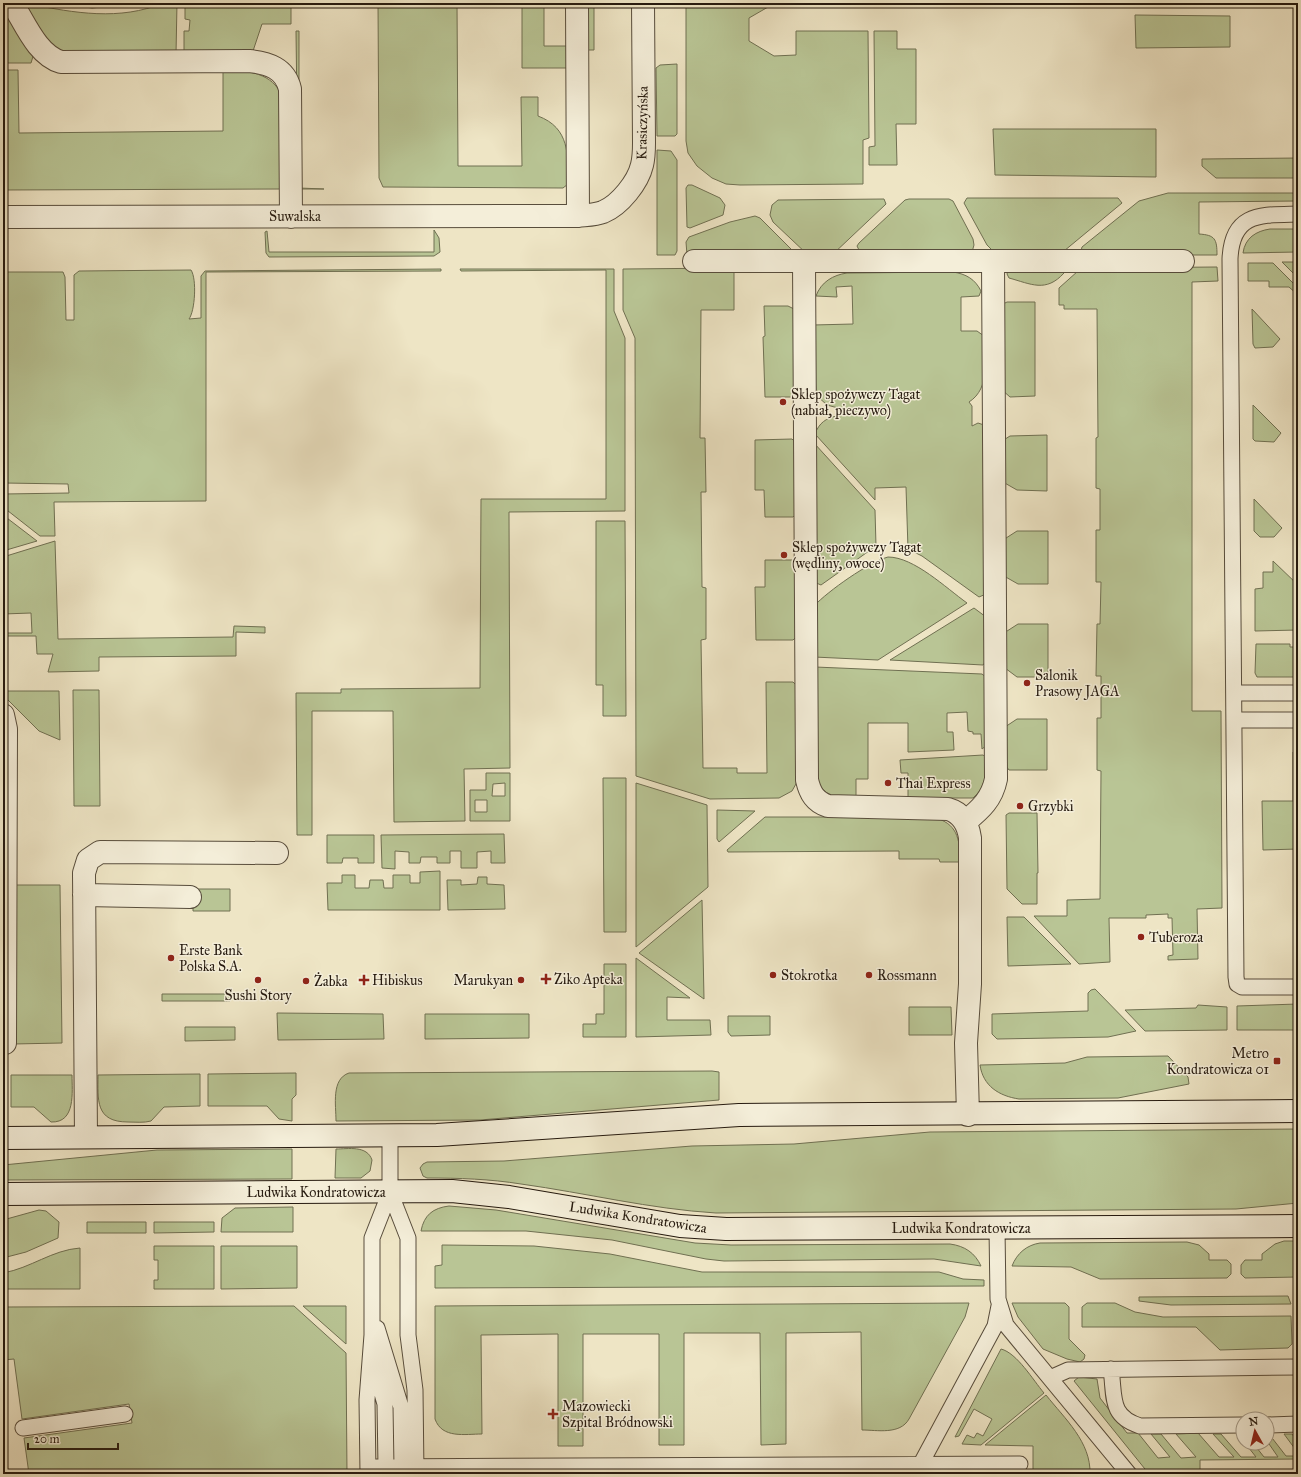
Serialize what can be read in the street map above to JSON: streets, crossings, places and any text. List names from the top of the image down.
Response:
{
  "streets": {
    "street": ["Krasiczyńska", "Suwalska", "Ludwika Kondratowicza"]
  },
  "crossings": [
    ["Krasiczyńska", "Suwalska"]
  ],
  "places": {
    "other": [
      "Sklep spożywczy Tagat (nabiał, pieczywo)",
      "Sklep spożywczy Tagat (wędliny, owoce)",
      "Salonik Prasowy JAGA",
      "Thai Express",
      "Grzybki",
      "Tuberoza",
      "Erste Bank Polska S.A.",
      "Stokrotka",
      "Rossmann",
      "Sushi Story",
      "Marukyan",
      "Żabka"
    ],
    "health": ["Ziko Apteka", "Hibiskus", "Mazowiecki Szpital Bródnowski"],
    "transit": ["Metro Kondratowicza 01"]
  },
  "scale_bar": "20 m",
  "north": "top"
}
